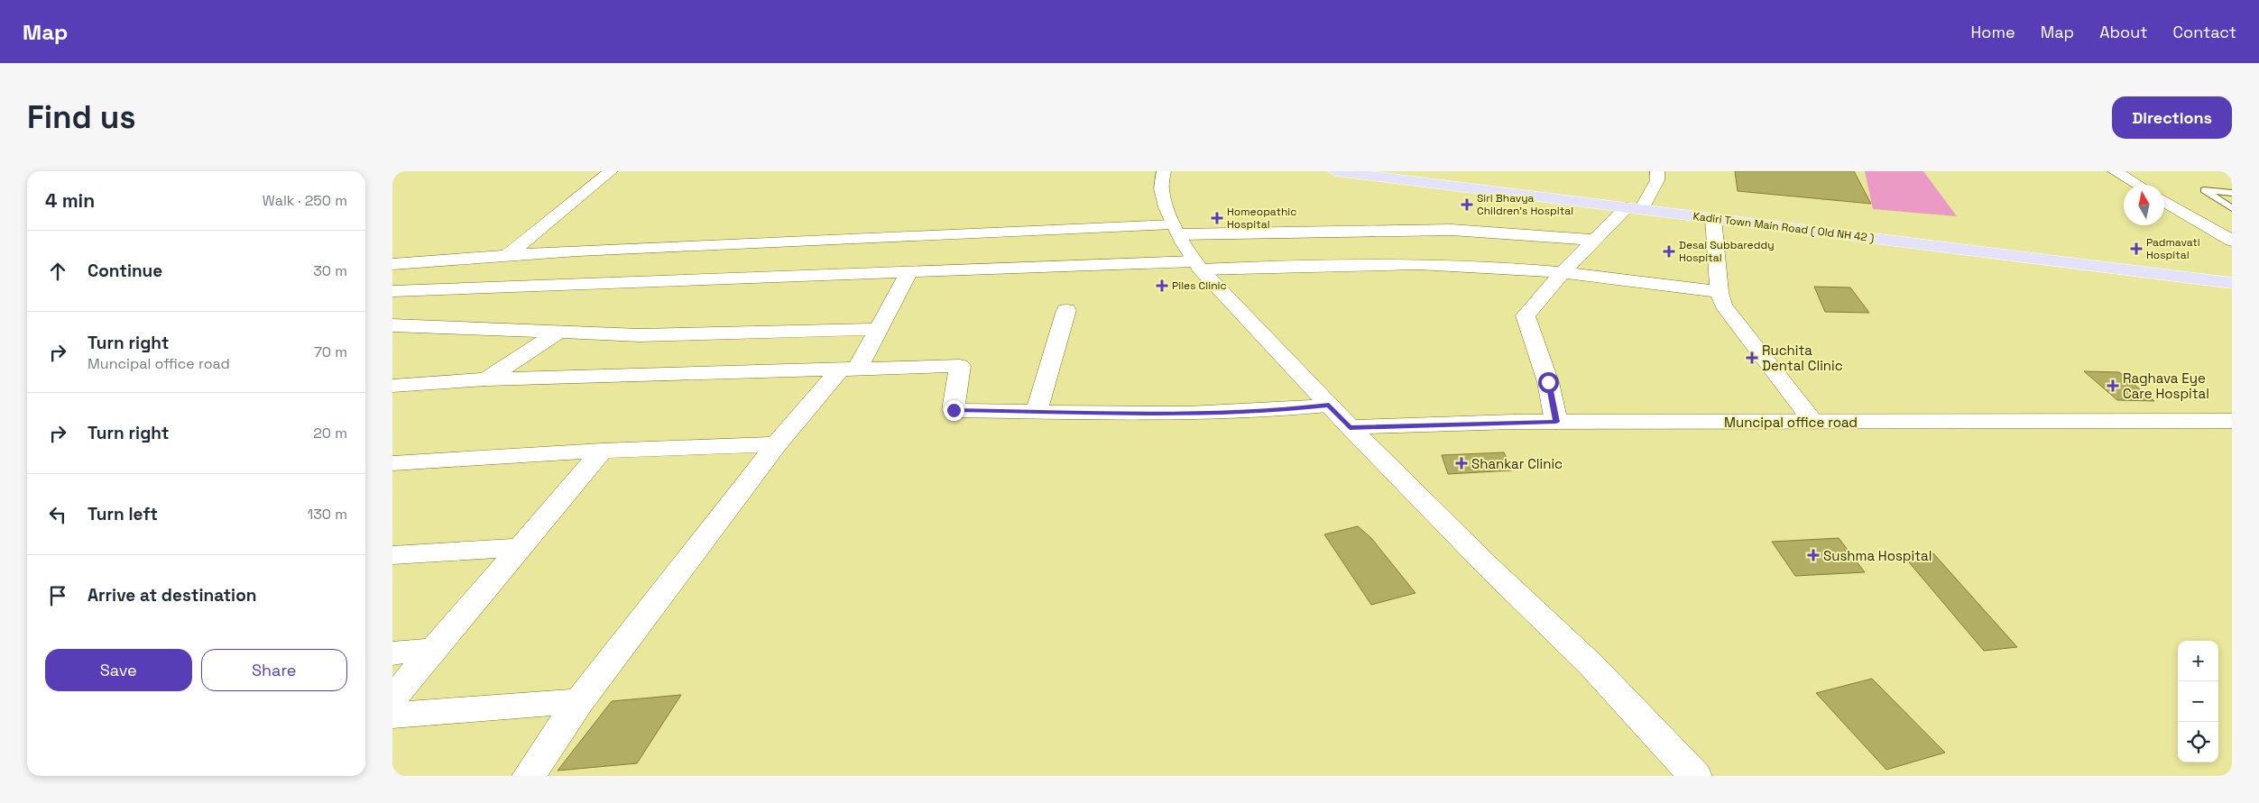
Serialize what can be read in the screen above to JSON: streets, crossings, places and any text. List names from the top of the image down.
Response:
{
  "streets": {
    "main road": ["Kadiri Town Main Road ( Old NH 42 )"],
    "street": ["Muncipal office road"]
  },
  "places": {
    "health": [
      "Siri Bhavya Children's Hospital",
      "Homeopathic Hospital",
      "Padmavati Hospital",
      "Desai Subbareddy Hospital",
      "Piles Clinic",
      "Ruchita Dental Clinic",
      "Raghava Eye Care Hospital",
      "Shankar Clinic",
      "Sushma Hospital"
    ]
  },
  "north": "top",
  "page": {
    "header": "Map",
    "nav": [
      "Home",
      "Map",
      "About",
      "Contact"
    ],
    "buttons": [
      "Directions",
      ["Save", "Share"]
    ],
    "title": "Find us",
    "heading": ["4 min", "Walk · 250 m"],
    "list": [
      ["Continue", "30 m"],
      ["Turn right", "Muncipal office road", "70 m"],
      ["Turn right", "20 m"],
      ["Turn left", "130 m"],
      "Arrive at destination"
    ],
    "map_buttons": ["+", "−"]
  }
}
